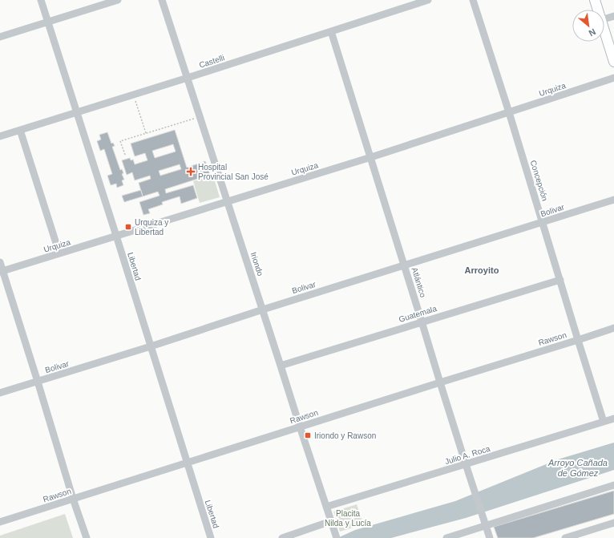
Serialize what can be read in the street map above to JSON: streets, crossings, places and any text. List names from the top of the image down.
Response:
{
  "streets": {
    "street": [
      "Castelli",
      "Urquiza",
      "Concepción",
      "Bolivar",
      "Iriondo",
      "Libertad",
      "Atlántico",
      "Guatemala",
      "Rawson",
      "Julio A. Roca"
    ]
  },
  "crossings": [
    ["Castelli", "Iriondo"],
    ["Castelli", "Libertad"],
    ["Castelli", "Atlántico"],
    ["Urquiza", "Concepción"],
    ["Urquiza", "Iriondo"],
    ["Urquiza", "Libertad"],
    ["Urquiza", "Atlántico"],
    ["Concepción", "Bolivar"],
    ["Concepción", "Guatemala"],
    ["Concepción", "Rawson"],
    ["Concepción", "Julio A. Roca"],
    ["Bolivar", "Iriondo"],
    ["Bolivar", "Libertad"],
    ["Bolivar", "Atlántico"],
    ["Iriondo", "Guatemala"],
    ["Iriondo", "Rawson"],
    ["Iriondo", "Julio A. Roca"],
    ["Libertad", "Rawson"],
    ["Atlántico", "Guatemala"],
    ["Atlántico", "Rawson"],
    ["Atlántico", "Julio A. Roca"]
  ],
  "districts": ["Arroyito"],
  "water": ["Arroyo Cañada de Gómez"],
  "parks": ["Placita Nilda y Lucía"],
  "places": {
    "health": ["Hospital Provincial San José"],
    "transit": ["Urquiza y Libertad", "Iriondo y Rawson"]
  },
  "north": "bottom right"
}
